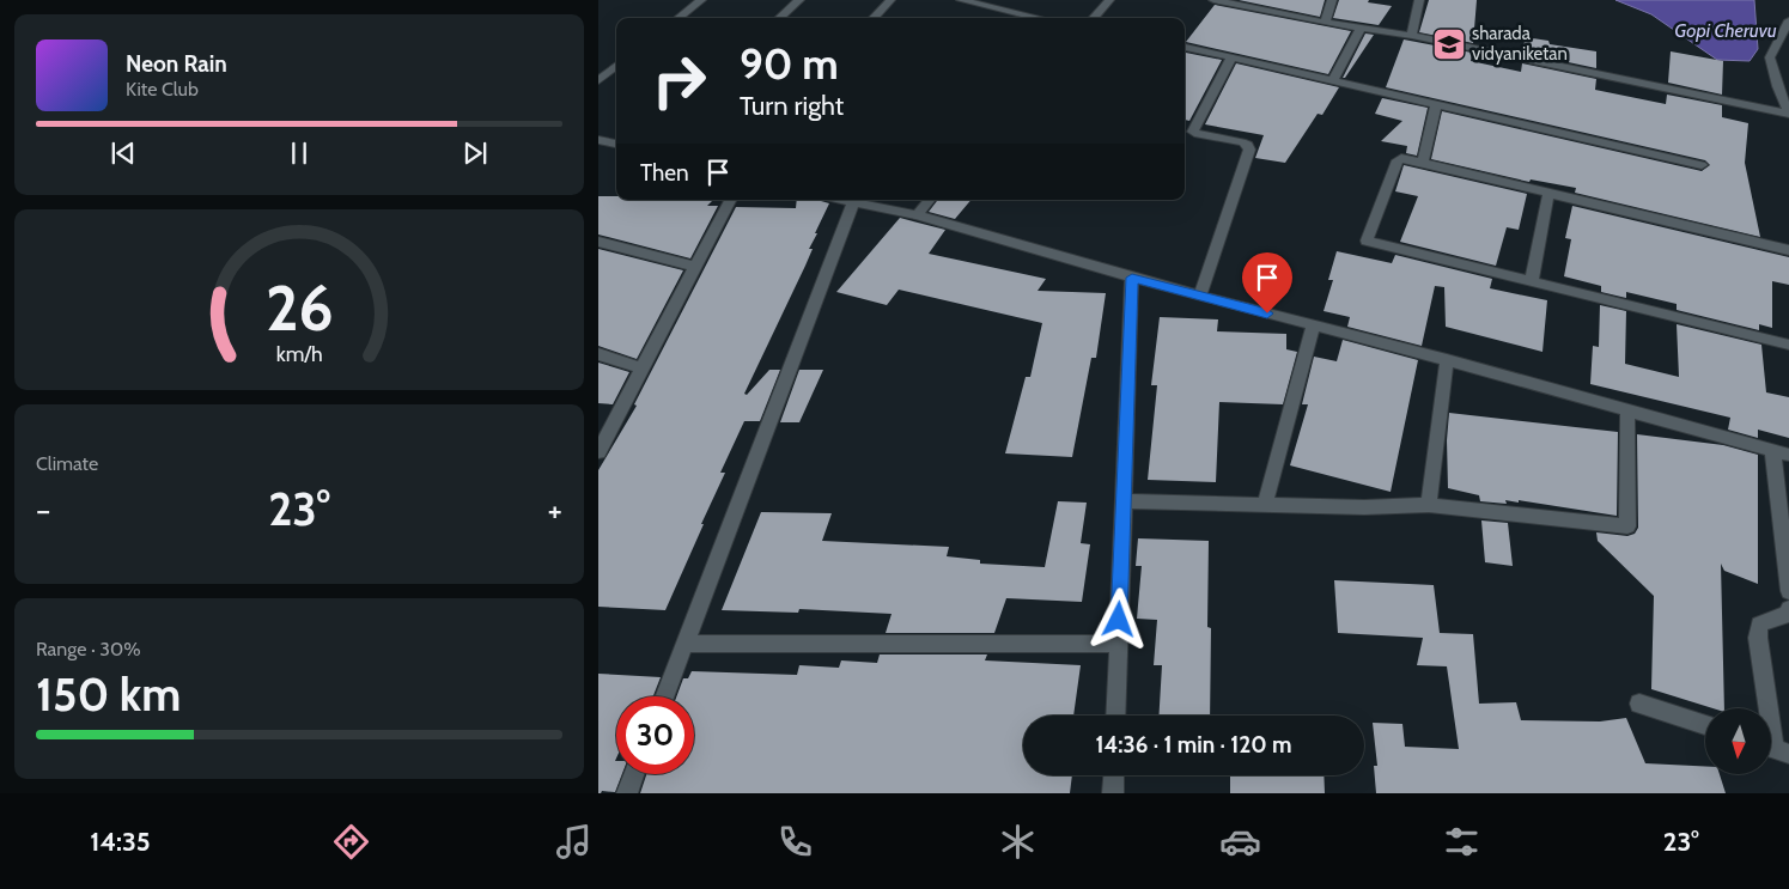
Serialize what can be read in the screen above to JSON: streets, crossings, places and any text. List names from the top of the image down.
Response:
{
  "water": ["Gopi Cheruvu"],
  "places": {
    "school or university": ["sharada vidyaniketan"]
  },
  "north": "bottom",
  "page": {
    "turn": ["90 m", "Turn right"],
    "song": ["Neon Rain", "Kite Club"],
    "then": "Then",
    "tile": [
      "Climate",
      ["Range · 30%", "150 km"]
    ],
    "heat": ["−", "23°", "+"],
    "limit": "30",
    "trip": "14:36 · 1 min · 120 m",
    "tabs": ["14:35", "23°"],
    "gauge": ["26", "km/h"]
  }
}
